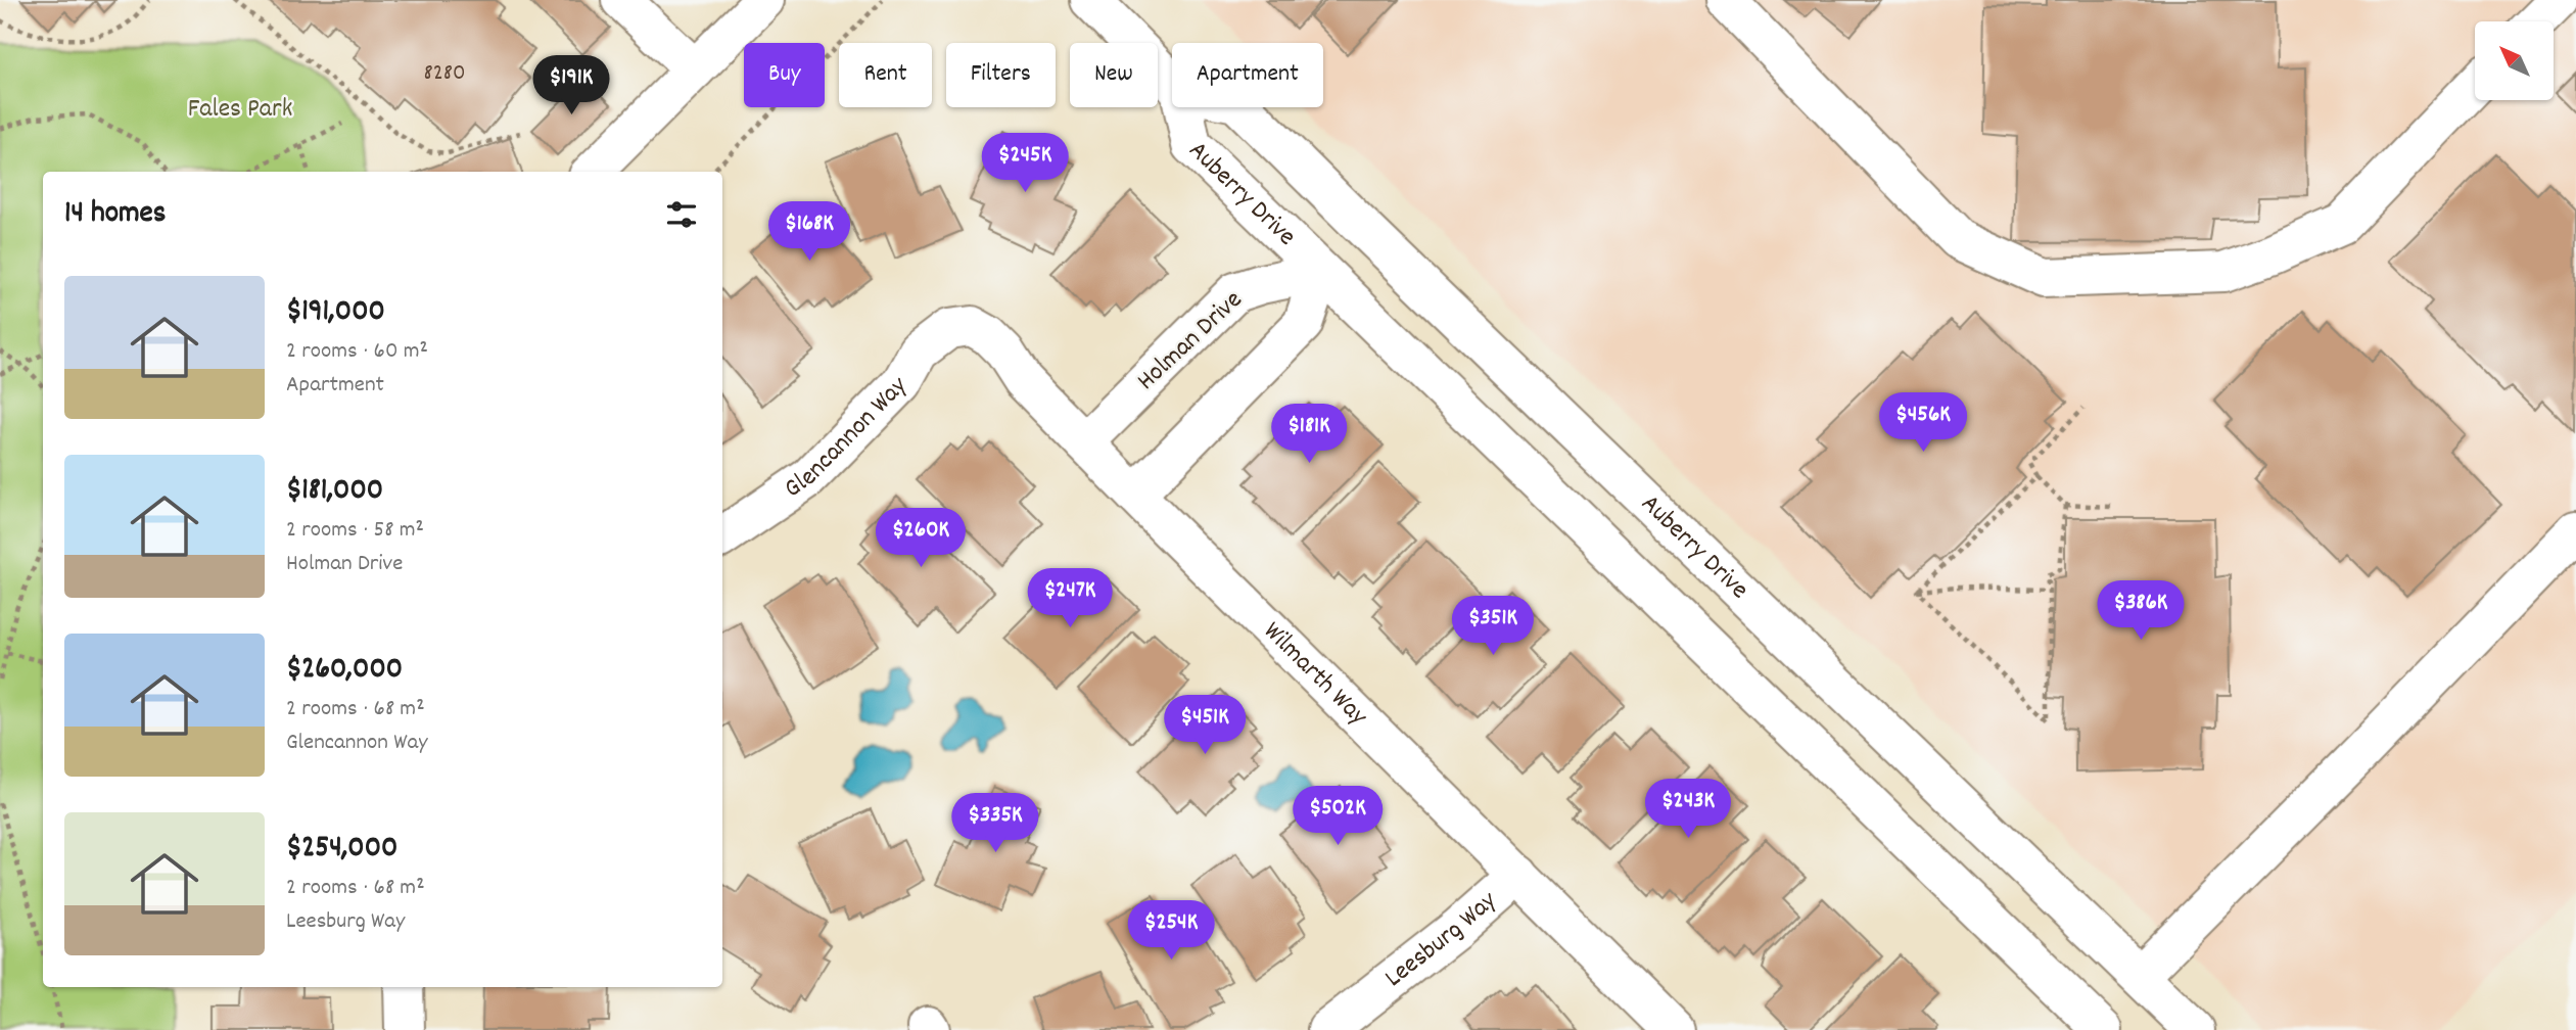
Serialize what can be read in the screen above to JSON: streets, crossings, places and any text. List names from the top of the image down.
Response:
{
  "streets": {
    "street": [
      "Auberry Drive",
      "Holman Drive",
      "Glencannon Way",
      "Wilmarth Way",
      "Leesburg Way"
    ]
  },
  "crossings": [
    ["Auberry Drive", "Holman Drive"],
    ["Holman Drive", "Wilmarth Way"],
    ["Glencannon Way", "Wilmarth Way"],
    ["Wilmarth Way", "Leesburg Way"]
  ],
  "parks": ["Fales Park"],
  "house_numbers": ["8280"],
  "north": "top left",
  "page": {
    "chip": [
      "Buy",
      "Rent",
      "Filters",
      "New",
      "Apartment"
    ],
    "price": [
      "$191K",
      "$245K",
      "$168K",
      "$456K",
      "$181K",
      "$260K",
      "$247K",
      "$386K",
      "$351K",
      "$451K",
      "$243K",
      "$502K",
      "$335K",
      "$254K"
    ],
    "heading": "14 homes",
    "list": [
      {
        "name": "$191,000",
        "note": "2 rooms · 60 m² · Apartment"
      },
      {
        "name": "$181,000",
        "note": "2 rooms · 58 m² · Holman Drive"
      },
      {
        "name": "$260,000",
        "note": "2 rooms · 68 m² · Glencannon Way"
      },
      {
        "name": "$254,000",
        "note": "2 rooms · 68 m² · Leesburg Way"
      }
    ]
  }
}
